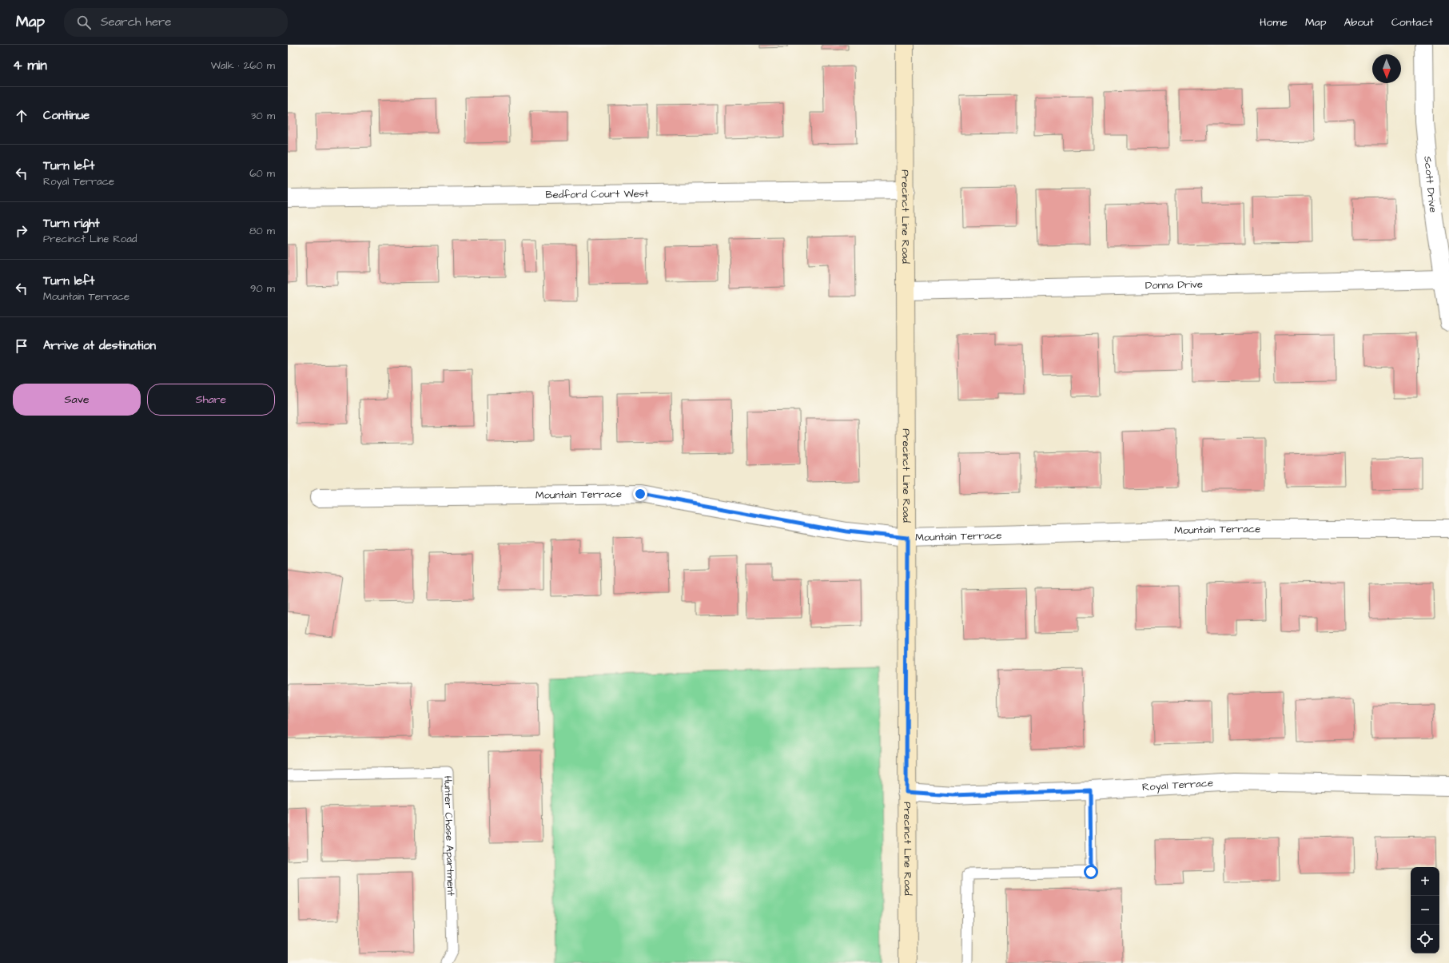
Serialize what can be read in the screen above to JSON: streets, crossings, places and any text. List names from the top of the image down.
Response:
{
  "streets": {
    "main road": ["Precinct Line Road"],
    "street": [
      "Scott Drive",
      "Bedford Court West",
      "Donna Drive",
      "Mountain Terrace",
      "Royal Terrace"
    ],
    "lane": ["Hunter Chase Apartment"]
  },
  "crossings": [
    ["Scott Drive", "Donna Drive"],
    ["Bedford Court West", "Precinct Line Road"],
    ["Precinct Line Road", "Donna Drive"],
    ["Precinct Line Road", "Mountain Terrace"],
    ["Precinct Line Road", "Royal Terrace"]
  ],
  "north": "bottom",
  "page": {
    "header": "Map",
    "search": "Search here",
    "nav": [
      "Home",
      "Map",
      "About",
      "Contact"
    ],
    "heading": ["4 min", "Walk · 260 m"],
    "list": [
      ["Continue", "30 m"],
      ["Turn left", "Royal Terrace", "60 m"],
      ["Turn right", "Precinct Line Road", "80 m"],
      ["Turn left", "Mountain Terrace", "90 m"],
      "Arrive at destination"
    ],
    "buttons": ["Save", "Share"],
    "map_buttons": ["+", "−"]
  }
}
